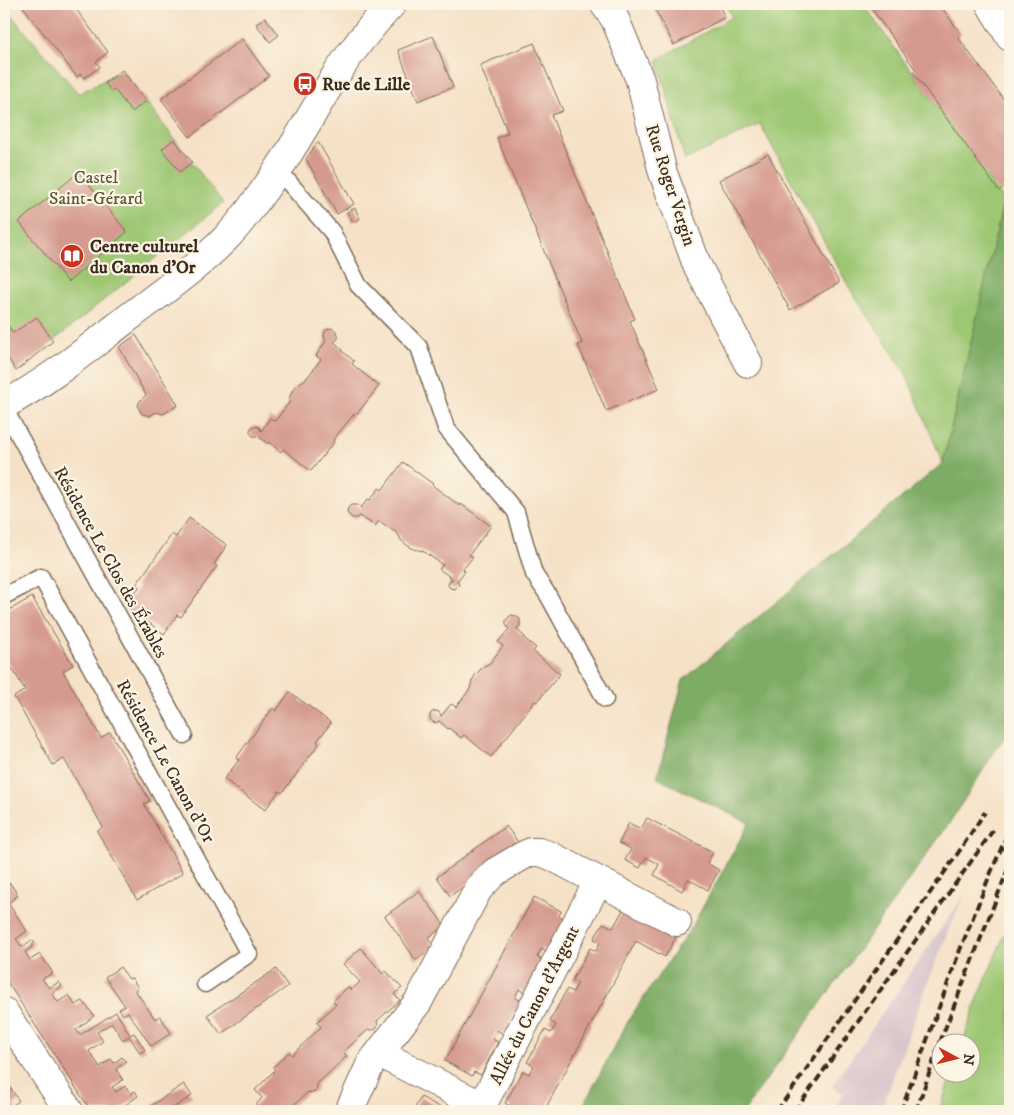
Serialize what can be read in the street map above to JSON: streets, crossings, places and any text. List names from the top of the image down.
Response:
{
  "streets": {
    "street": ["Rue Roger Vergin", "Allée du Canon d'Argent"],
    "lane": ["Résidence Le Clos des Érables", "Résidence Le Canon d'Or"]
  },
  "parks": ["Castel Saint-Gérard"],
  "places": {
    "bus stop": ["Rue de Lille"],
    "library": ["Centre culturel du Canon d'Or"]
  },
  "north": "right"
}
